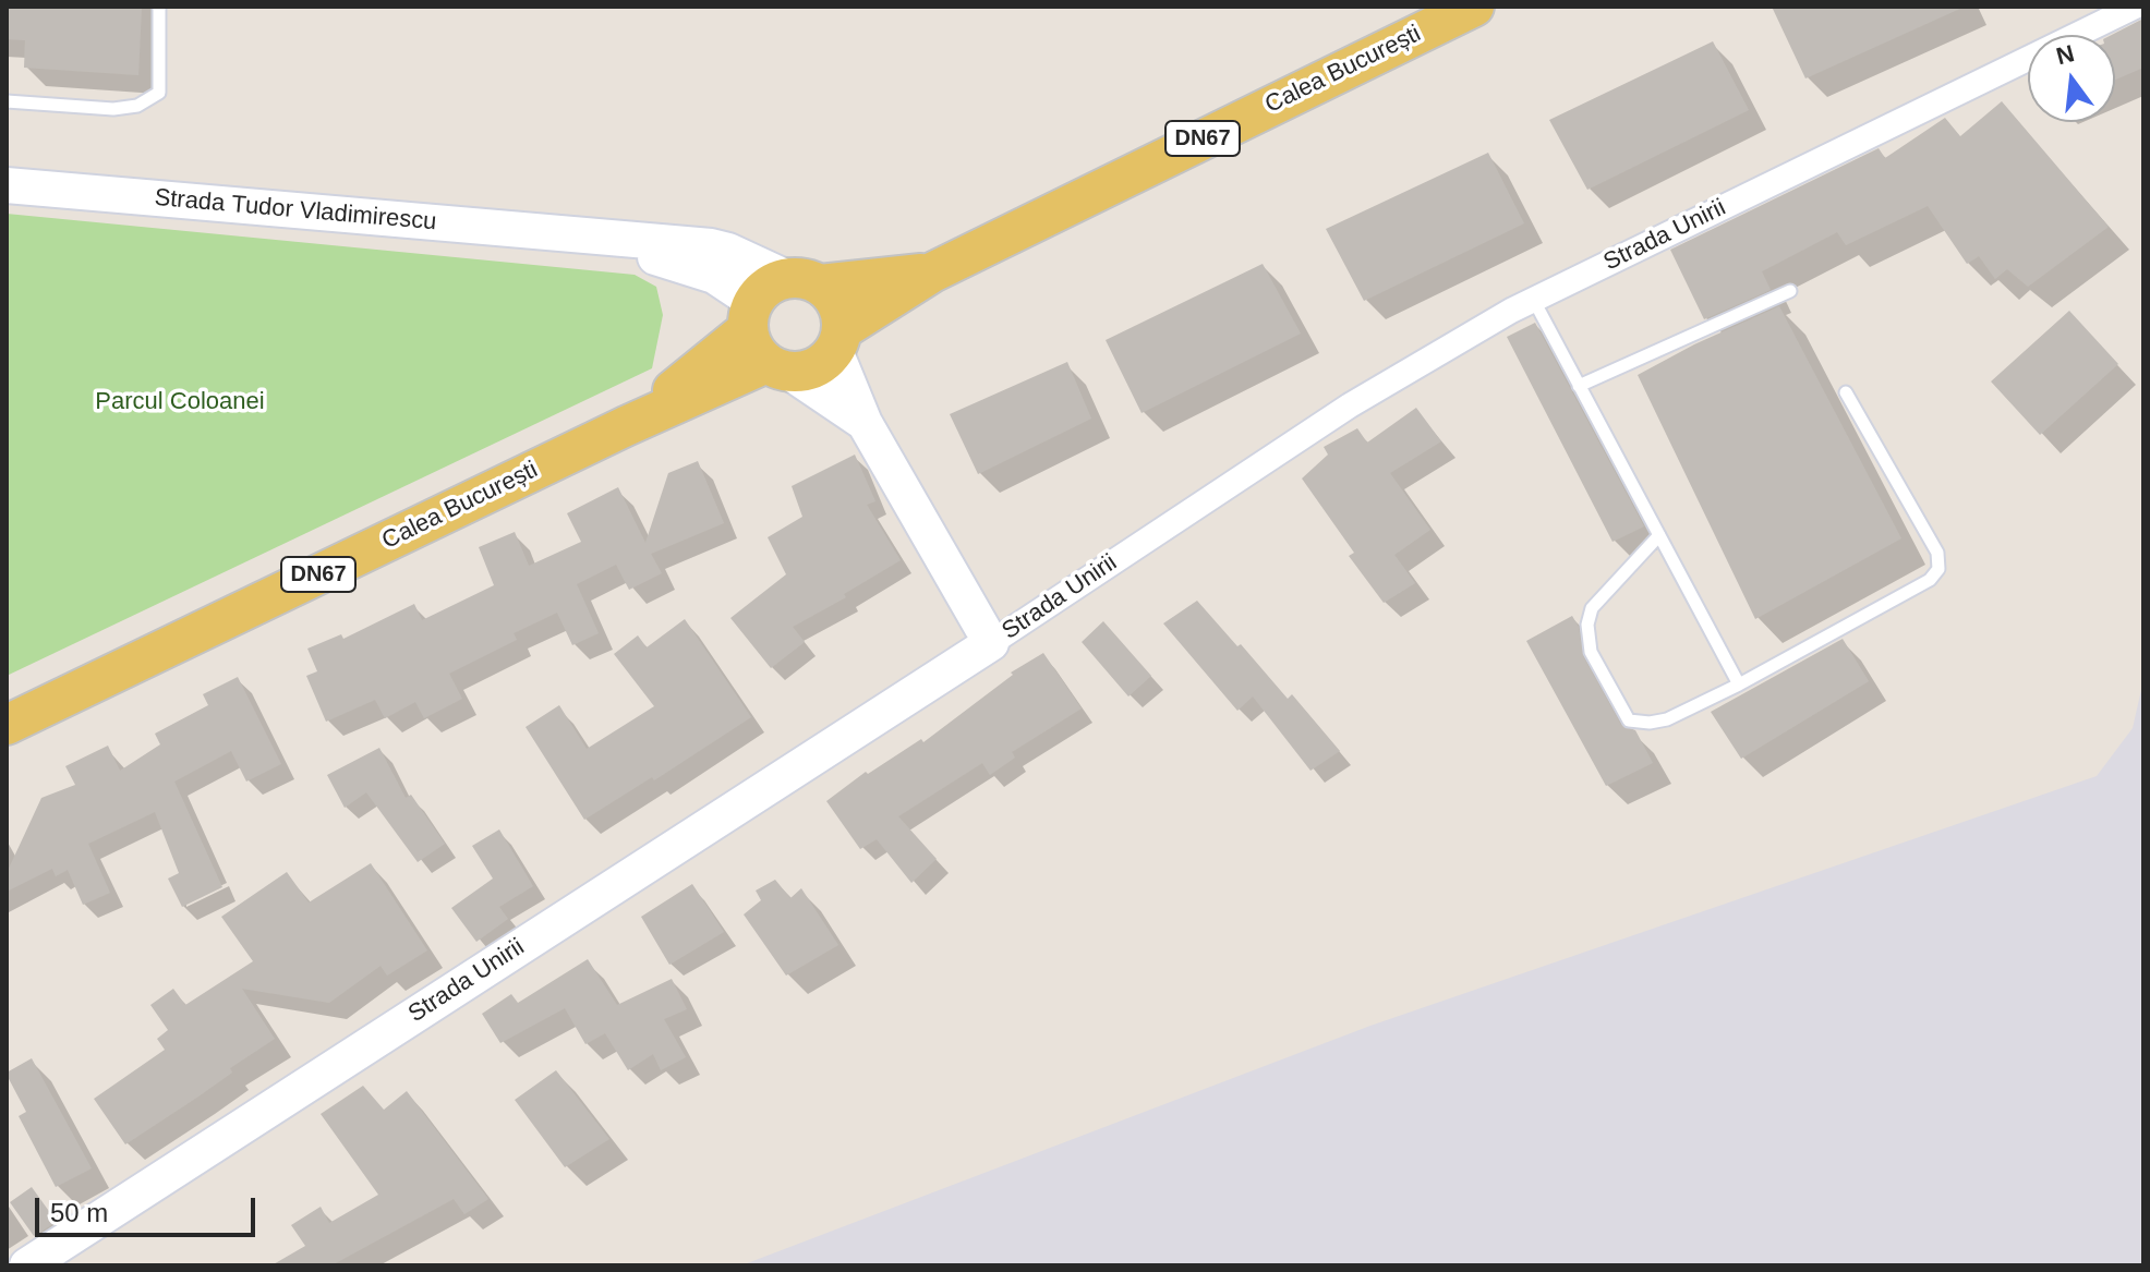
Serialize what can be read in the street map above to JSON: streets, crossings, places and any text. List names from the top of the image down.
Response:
{
  "streets": {
    "main road": [
      "Calea București",
      "DN67",
      "Strada Tudor Vladimirescu",
      "Strada Unirii"
    ]
  },
  "crossings": [
    ["Calea București", "Strada Tudor Vladimirescu"]
  ],
  "parks": ["Parcul Coloanei"],
  "scale_bar": "50 m",
  "north": "top"
}
